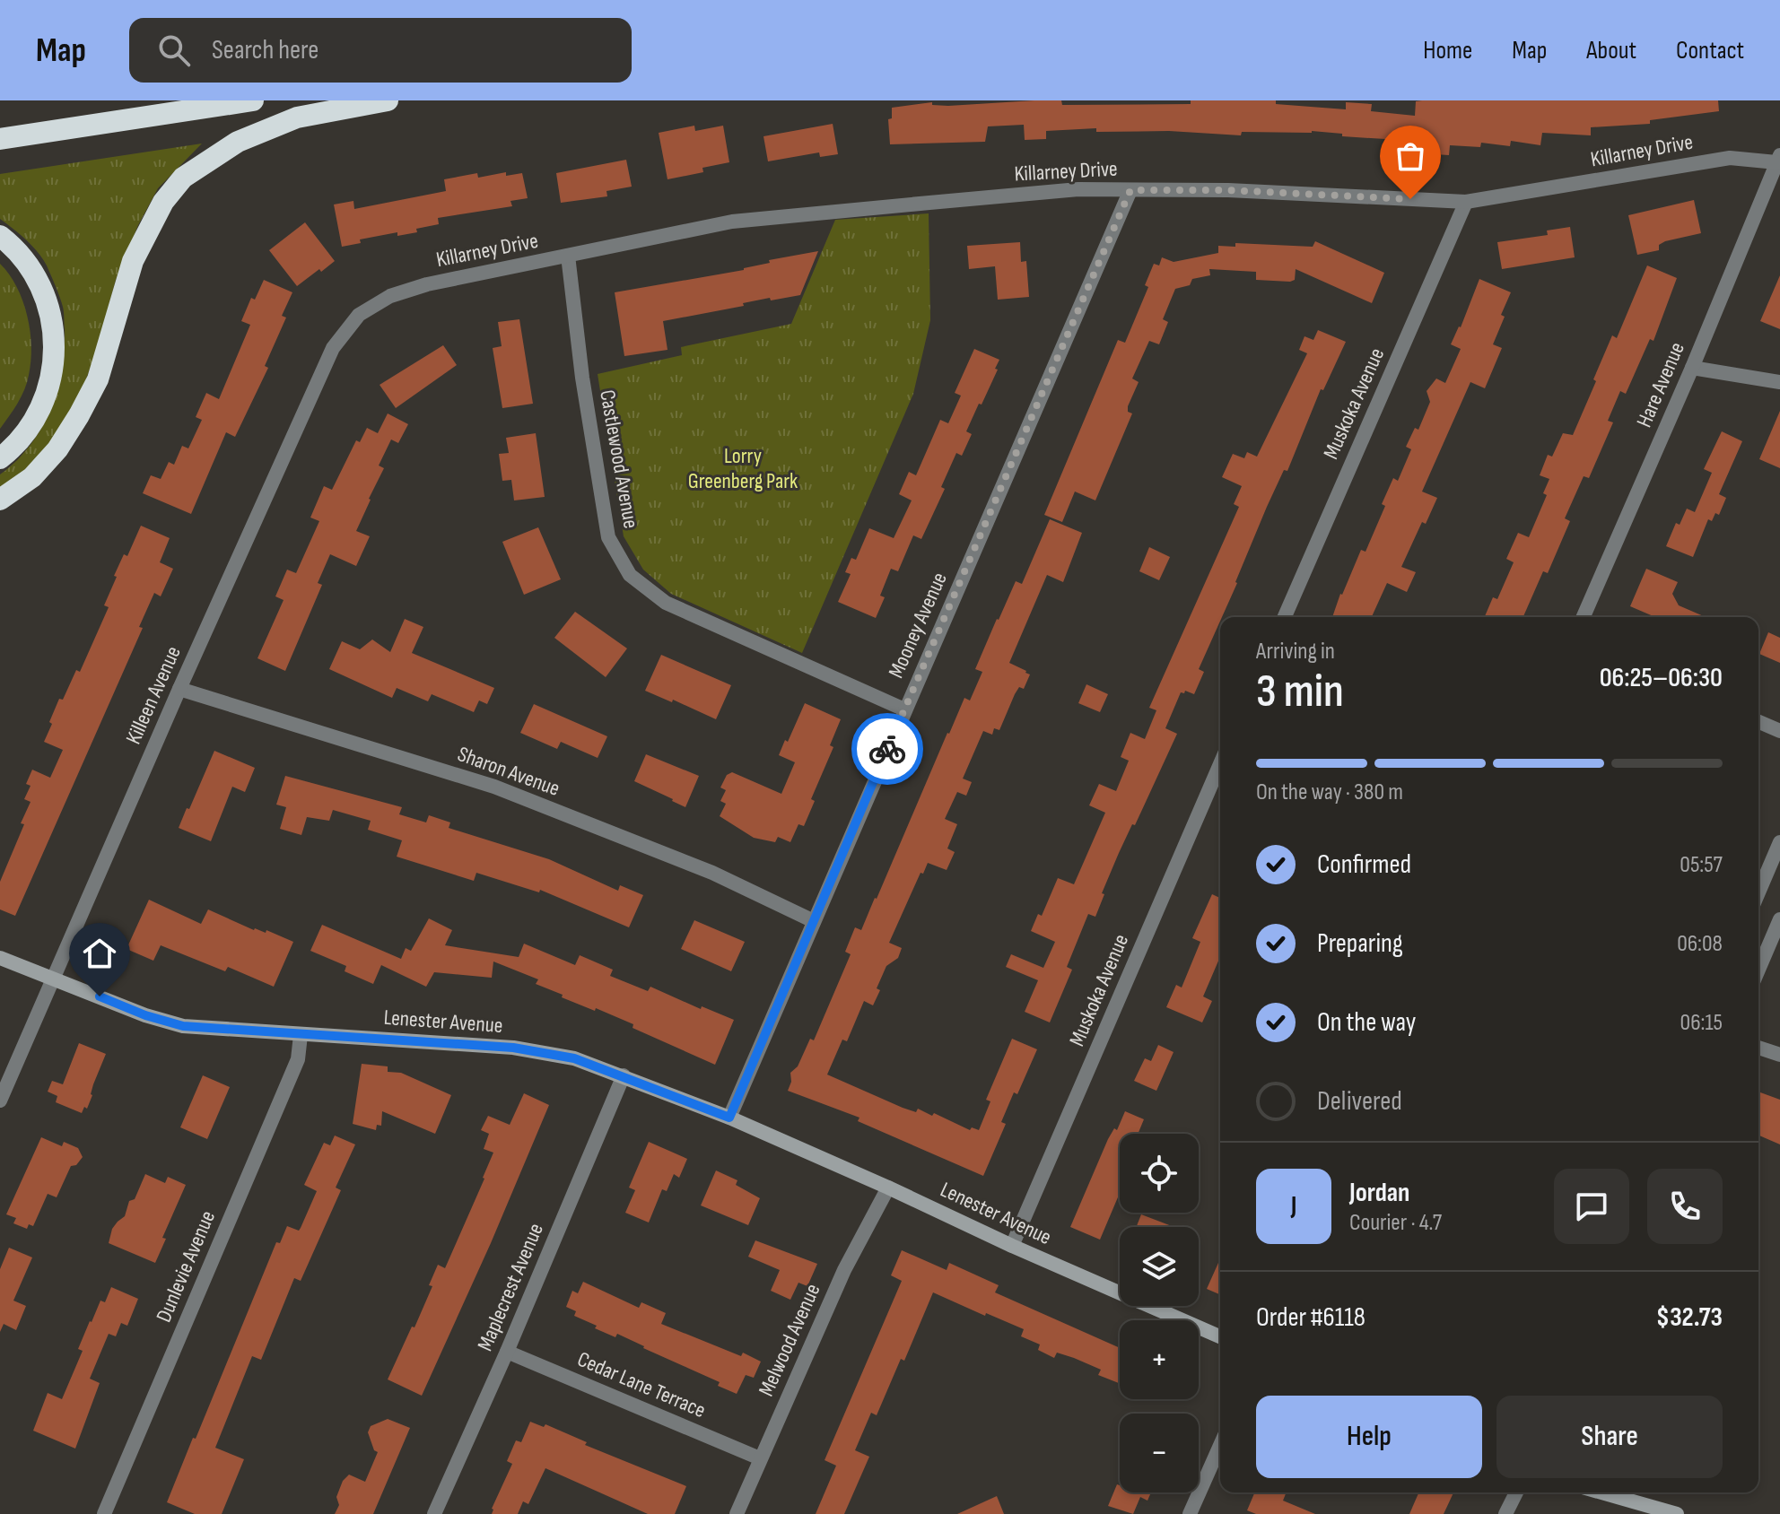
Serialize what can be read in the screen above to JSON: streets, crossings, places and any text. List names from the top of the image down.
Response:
{
  "streets": {
    "street": [
      "Killarney Drive",
      "Hare Avenue",
      "Muskoka Avenue",
      "Castlewood Avenue",
      "Mooney Avenue",
      "Killeen Avenue",
      "Sharon Avenue",
      "Lenester Avenue",
      "Dunlevie Avenue",
      "Maplecrest Avenue",
      "Melwood Avenue",
      "Cedar Lane Terrace"
    ]
  },
  "crossings": [
    ["Killarney Drive", "Hare Avenue"],
    ["Killarney Drive", "Muskoka Avenue"],
    ["Killarney Drive", "Castlewood Avenue"],
    ["Killarney Drive", "Mooney Avenue"],
    ["Killarney Drive", "Killeen Avenue"],
    ["Muskoka Avenue", "Lenester Avenue"],
    ["Castlewood Avenue", "Mooney Avenue"],
    ["Mooney Avenue", "Sharon Avenue"],
    ["Mooney Avenue", "Lenester Avenue"],
    ["Killeen Avenue", "Sharon Avenue"],
    ["Killeen Avenue", "Lenester Avenue"],
    ["Lenester Avenue", "Dunlevie Avenue"],
    ["Lenester Avenue", "Maplecrest Avenue"],
    ["Lenester Avenue", "Melwood Avenue"],
    ["Maplecrest Avenue", "Cedar Lane Terrace"],
    ["Melwood Avenue", "Cedar Lane Terrace"]
  ],
  "parks": ["Lorry Greenberg Park"],
  "page": {
    "header": "Map",
    "search": "Search here",
    "nav": [
      "Home",
      "Map",
      "About",
      "Contact"
    ],
    "heading": ["3 min", "Arriving in", "06:25–06:30"],
    "panel": [
      "Jordan",
      "Courier · 4.7",
      "Order #6118",
      "$32.73"
    ],
    "bar": "On the way · 380 m",
    "list": [
      ["Confirmed", "05:57"],
      ["Preparing", "06:08"],
      ["On the way", "06:15"],
      "Delivered"
    ],
    "map_buttons": ["+", "−"],
    "round": "J",
    "buttons": ["Help", "Share"]
  }
}
